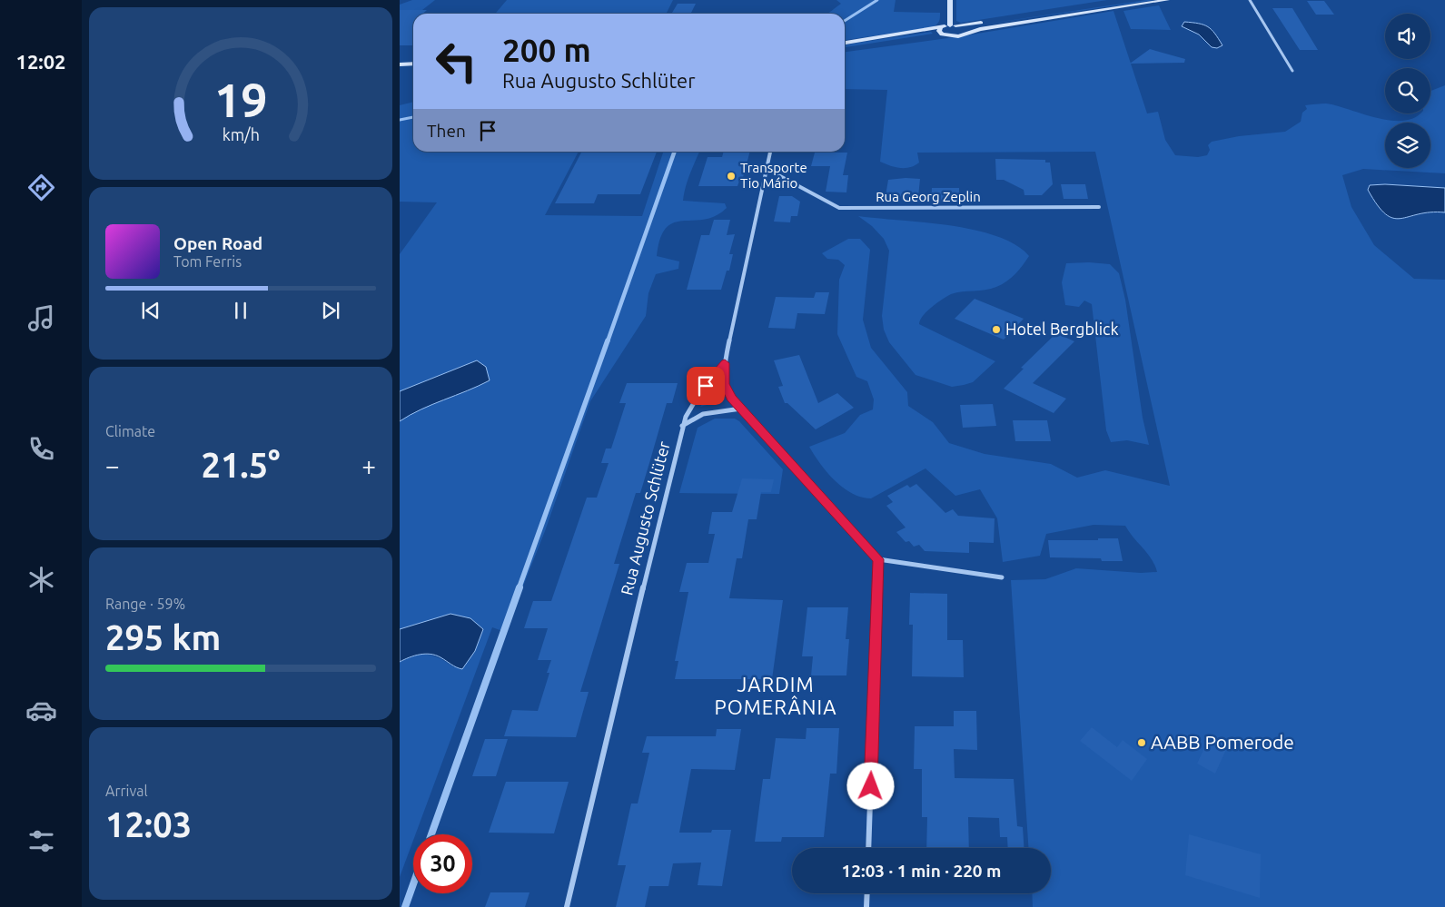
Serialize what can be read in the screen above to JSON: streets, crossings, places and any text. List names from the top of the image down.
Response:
{
  "streets": {
    "street": ["Rua Georg Zeplin", "Rua Augusto Schlüter"]
  },
  "crossings": [
    ["Rua Georg Zeplin", "Rua Augusto Schlüter"]
  ],
  "districts": ["JARDIM POMERÂNIA"],
  "places": ["Transporte Tio Mário", "Hotel Bergblick", "AABB Pomerode"],
  "page": {
    "tabs": "12:02",
    "turn": ["200 m", "Rua Augusto Schlüter"],
    "then": "Then",
    "song": ["Open Road", "Tom Ferris"],
    "tile": [
      "Climate",
      ["Range · 59%", "295 km"],
      ["Arrival", "12:03"]
    ],
    "heat": ["−", "21.5°", "+"],
    "limit": "30",
    "trip": "12:03 · 1 min · 220 m",
    "gauge": ["19", "km/h"]
  }
}
